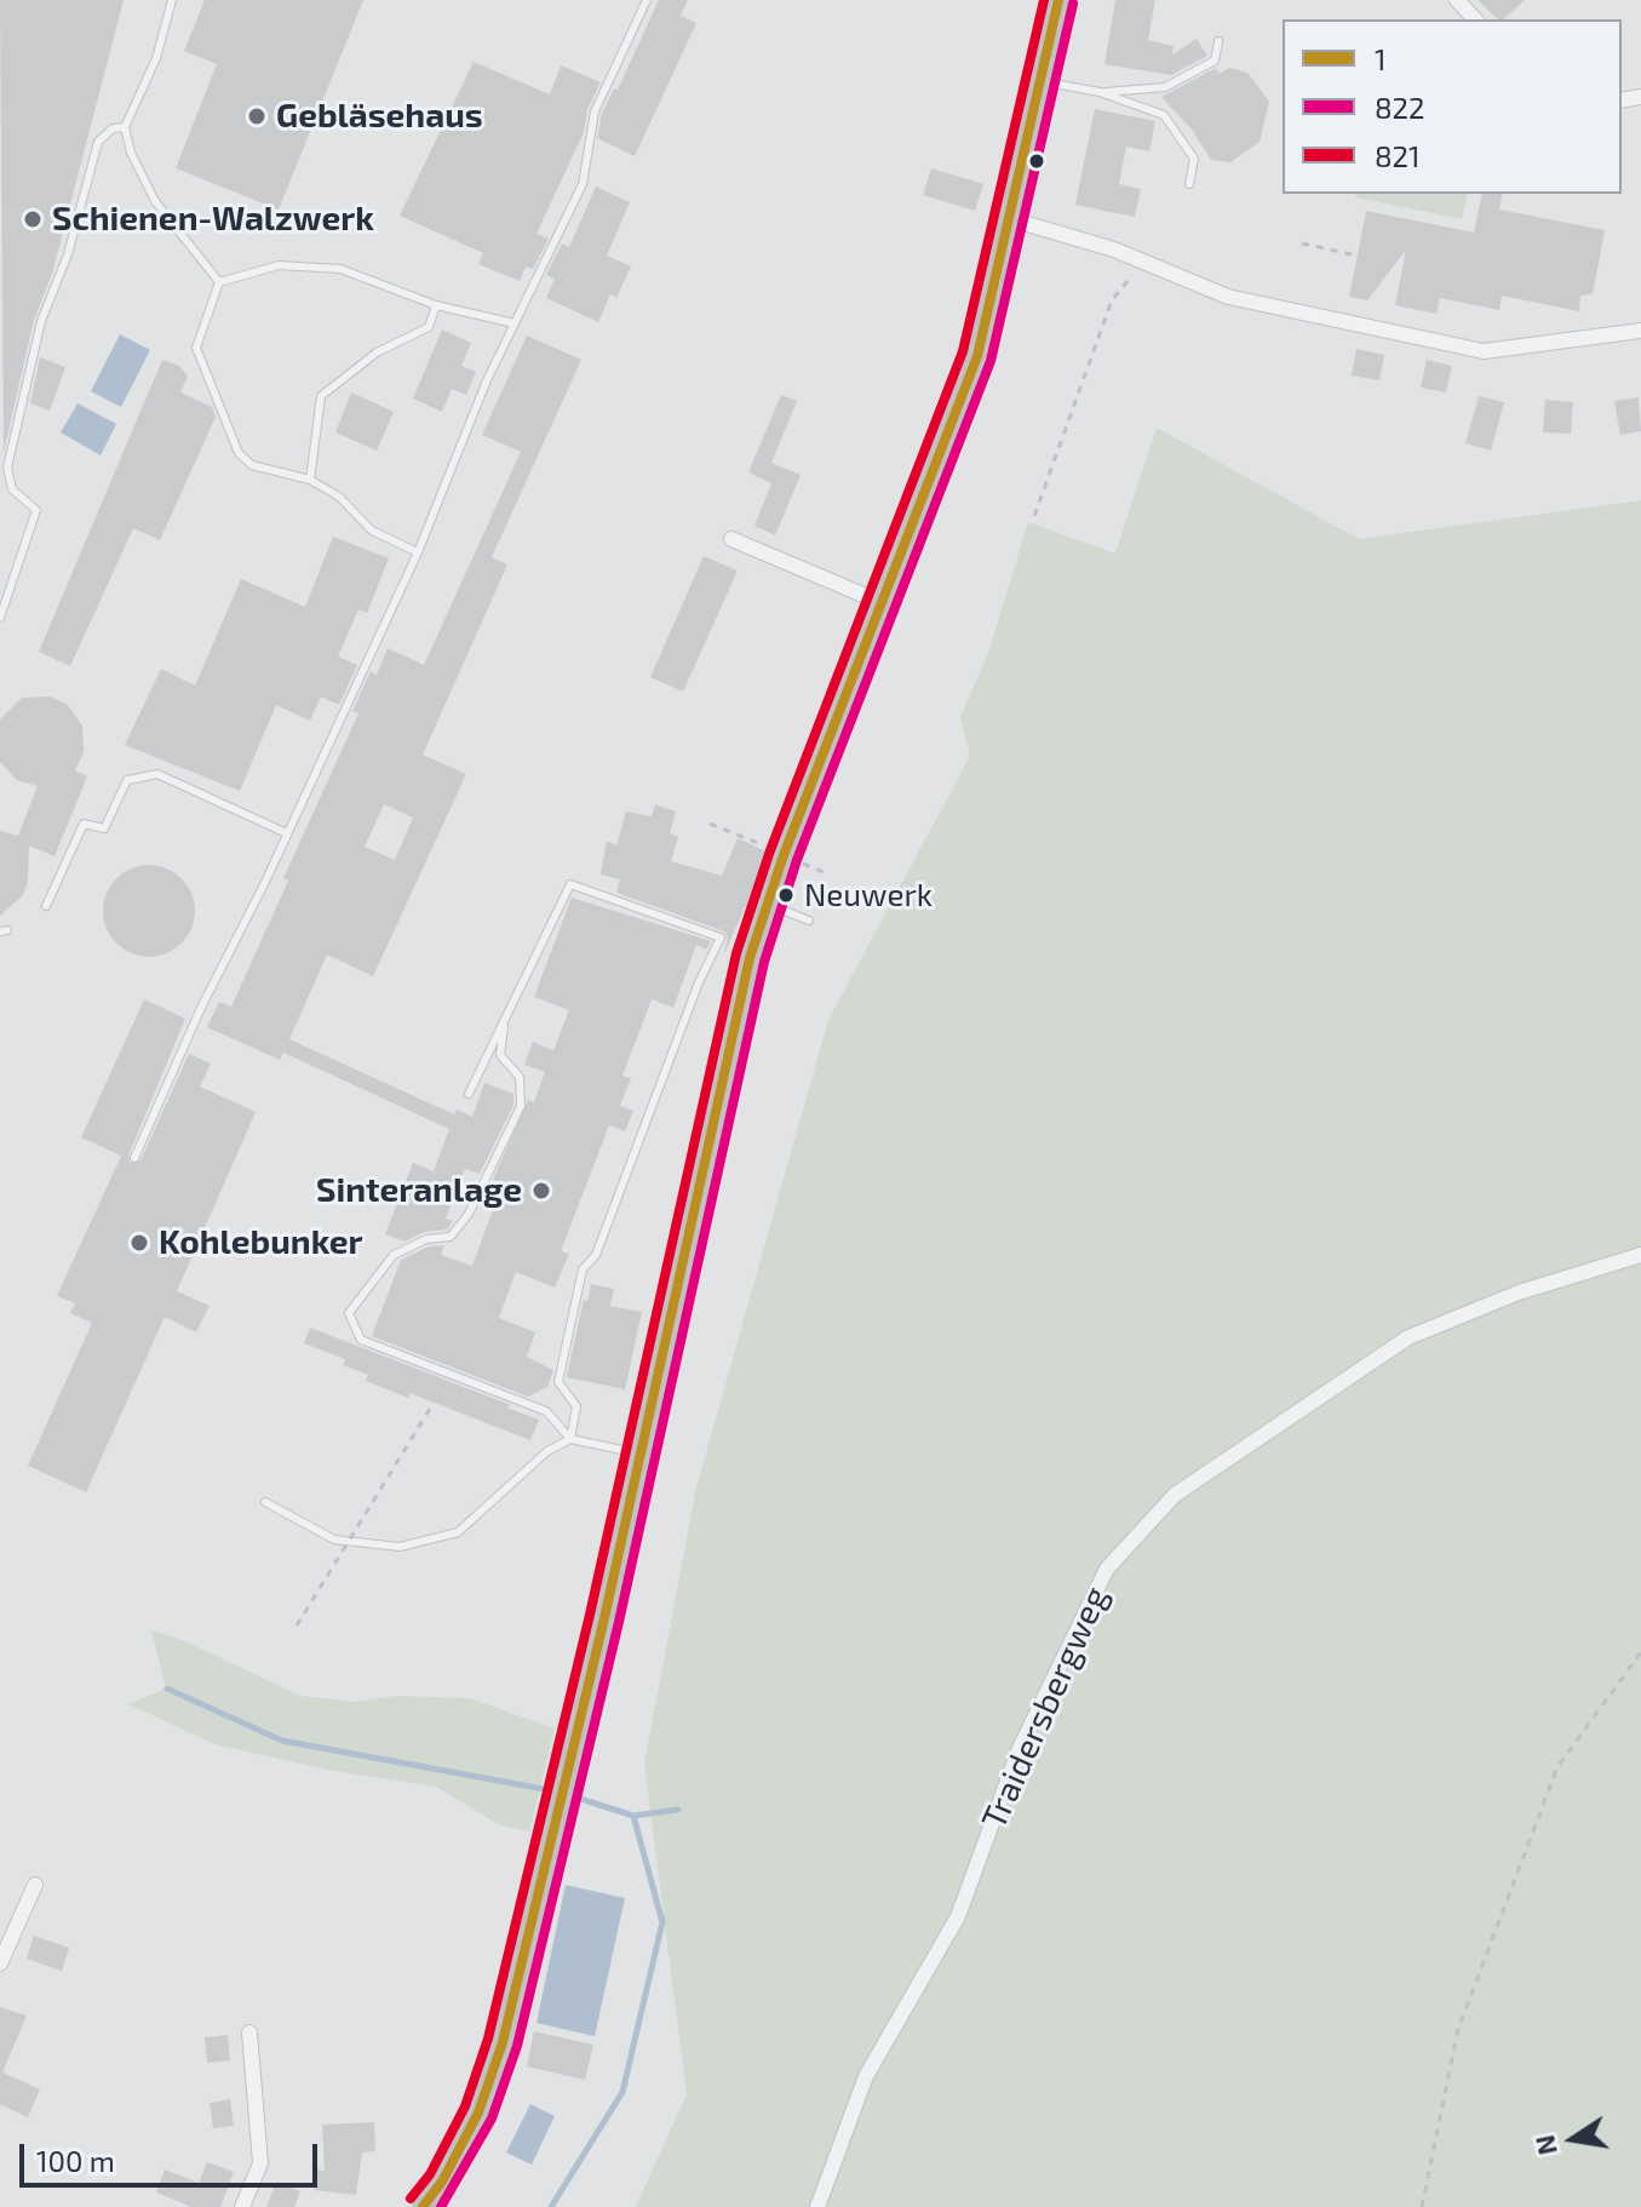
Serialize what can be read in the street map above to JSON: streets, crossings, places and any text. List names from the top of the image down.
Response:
{
  "streets": {
    "street": ["Traidersbergweg"]
  },
  "places": [
    "Gebläsehaus",
    "Schienen-Walzwerk",
    "Neuwerk",
    "Sinteranlage",
    "Kohlebunker"
  ],
  "lines": ["transit line 1", "transit line 821", "transit line 822"],
  "legend": ["1", "822", "821"],
  "scale_bar": "100 m",
  "north": "left"
}
